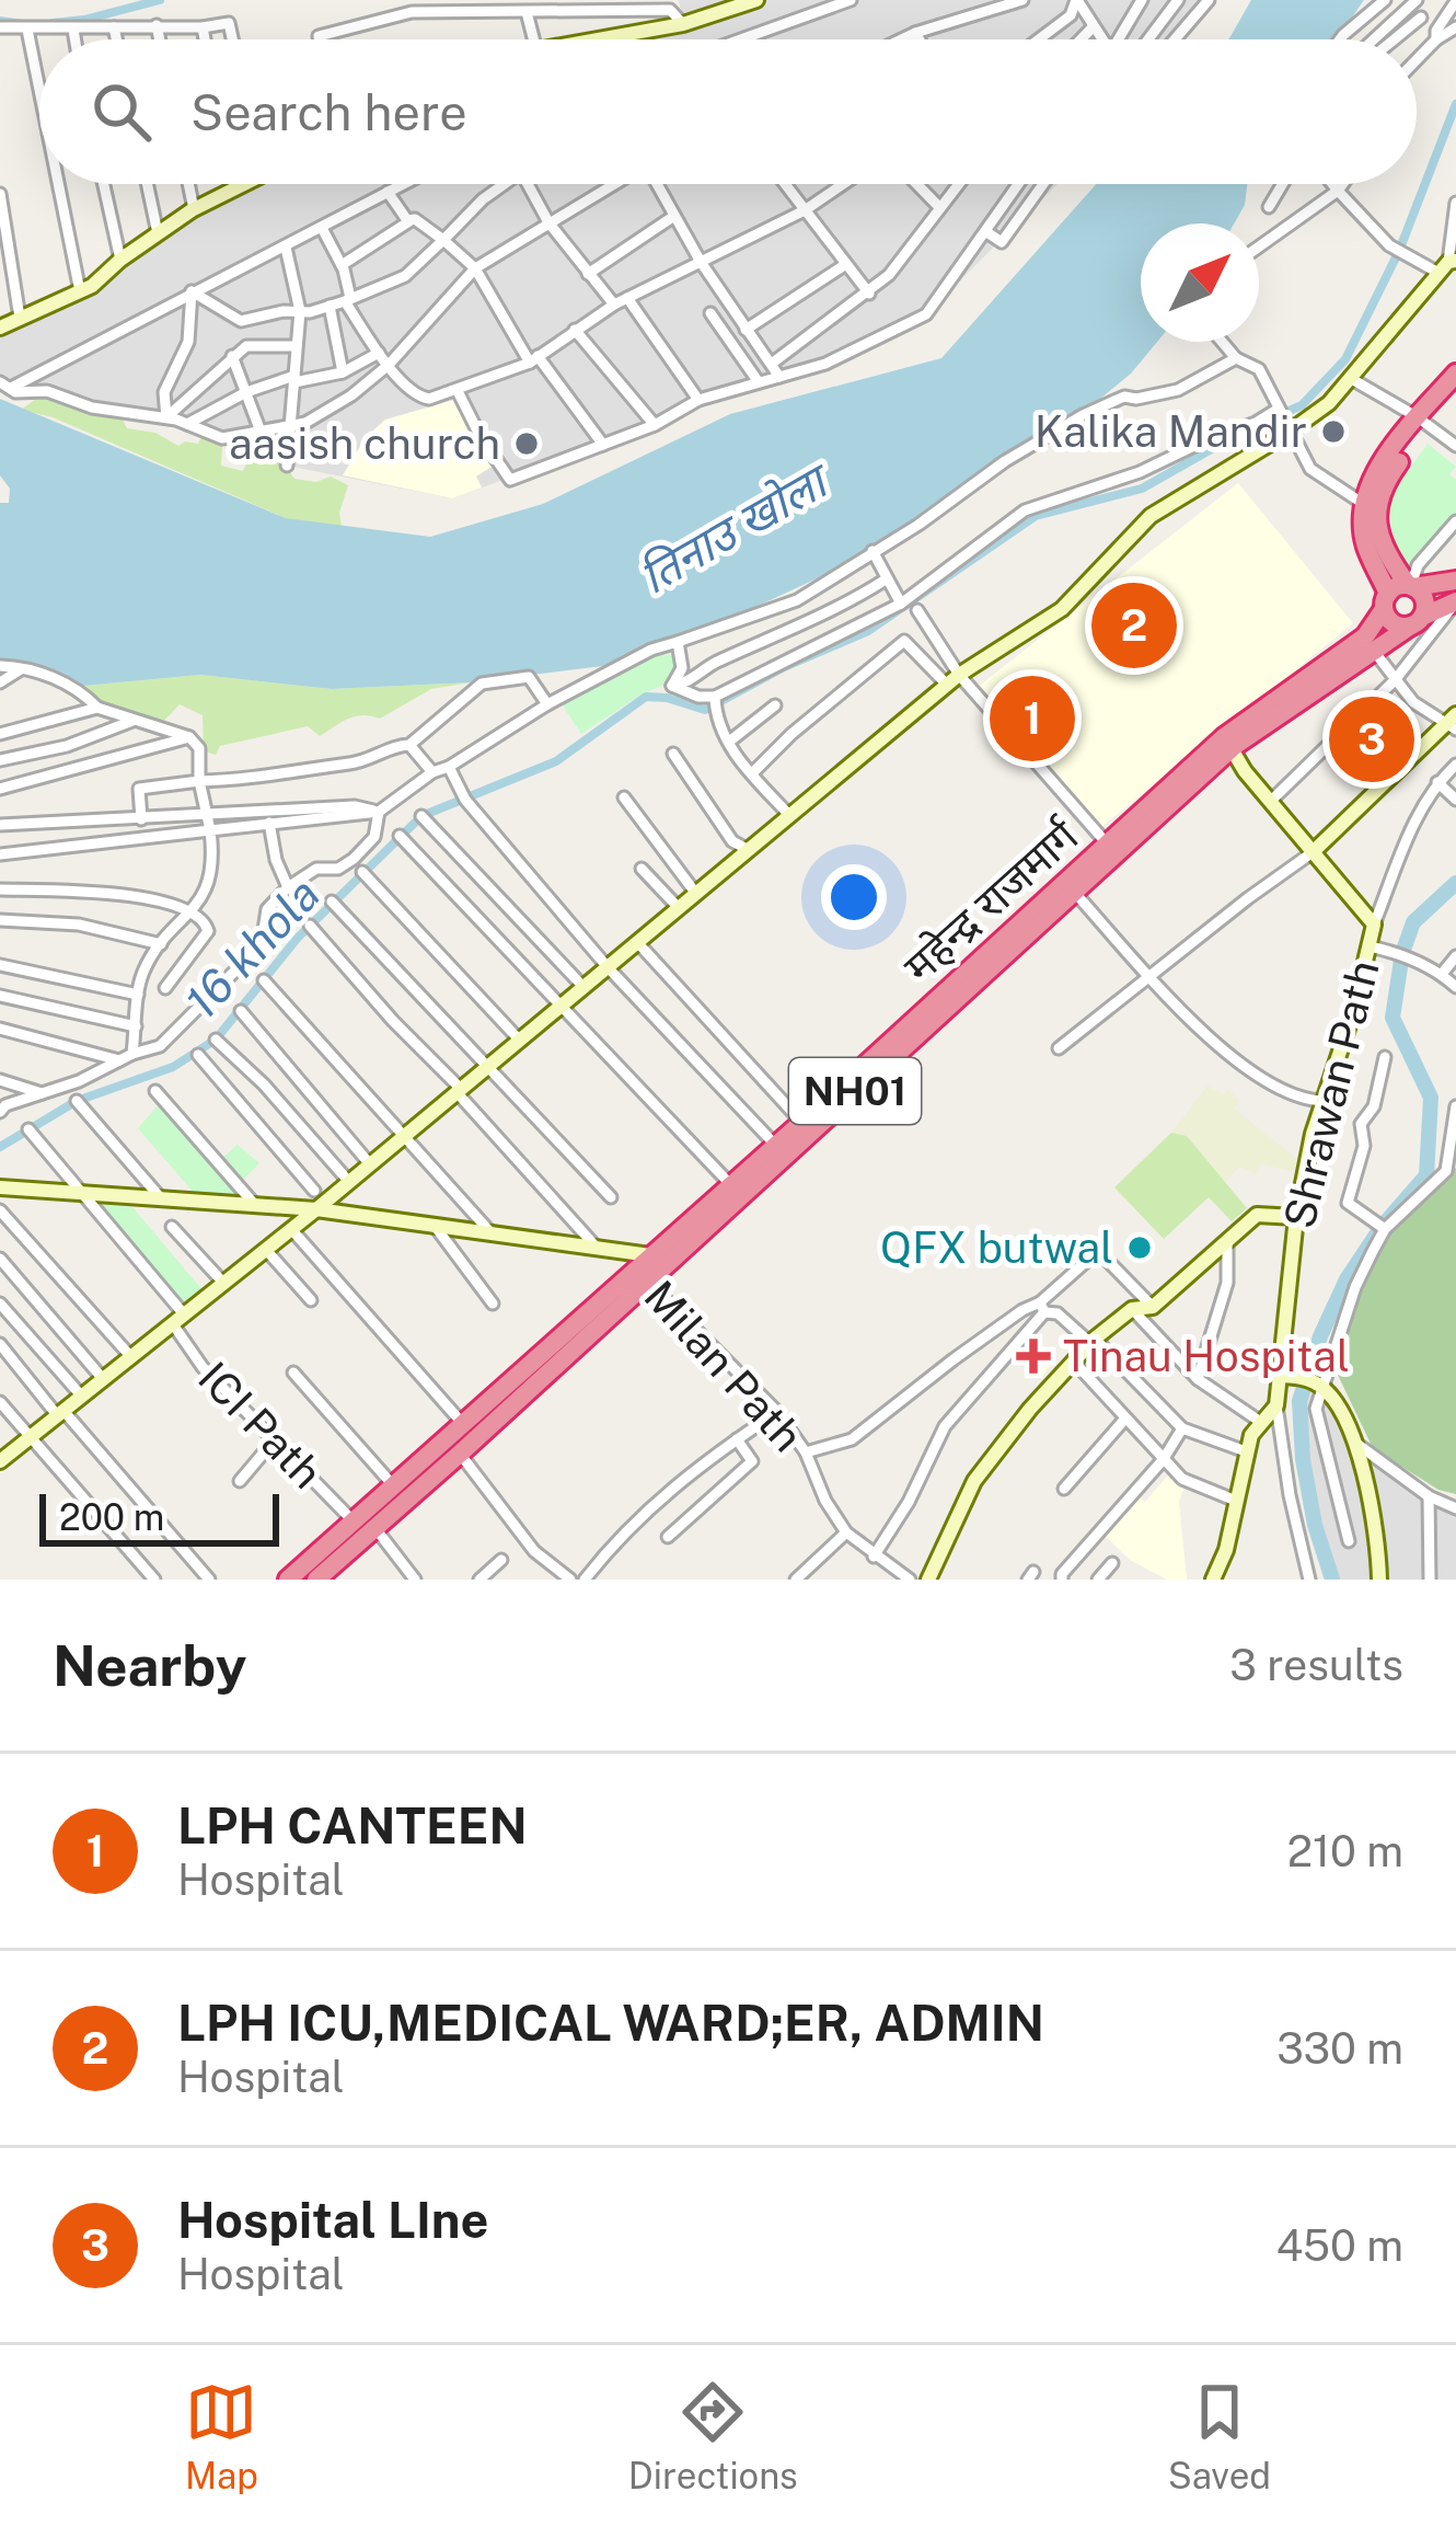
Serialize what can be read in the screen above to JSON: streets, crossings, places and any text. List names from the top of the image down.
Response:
{
  "streets": {
    "highway": ["महेन्द्र राजमार्ग", "NH01"],
    "street": ["Shrawan Path", "Milan Path", "ICI Path"]
  },
  "crossings": [
    ["महेन्द्र राजमार्ग", "NH01"],
    ["महेन्द्र राजमार्ग", "Shrawan Path"],
    ["महेन्द्र राजमार्ग", "Milan Path"],
    ["NH01", "Shrawan Path"],
    ["NH01", "Milan Path"],
    ["NH01", "ICI Path"]
  ],
  "water": ["तिनाउ खोला", "16 khola"],
  "places": {
    "other": ["Kalika Mandir", "aasish church", "QFX butwal"],
    "health": ["Tinau Hospital"]
  },
  "scale_bar": "200 m",
  "north": "top right",
  "page": {
    "search": "Search here",
    "pins": ["2", "1", "3"],
    "scale": "200 m",
    "heading": ["Nearby", "3 results"],
    "list": [
      {
        "mark": "1",
        "name": "LPH CANTEEN",
        "note": "Hospital",
        "value": "210 m"
      },
      {
        "mark": "2",
        "name": "LPH ICU,MEDICAL WARD;ER, ADMIN",
        "note": "Hospital",
        "value": "330 m"
      },
      {
        "mark": "3",
        "name": "Hospital LIne",
        "note": "Hospital",
        "value": "450 m"
      }
    ],
    "nav": ["Map", "Directions", "Saved"]
  }
}
